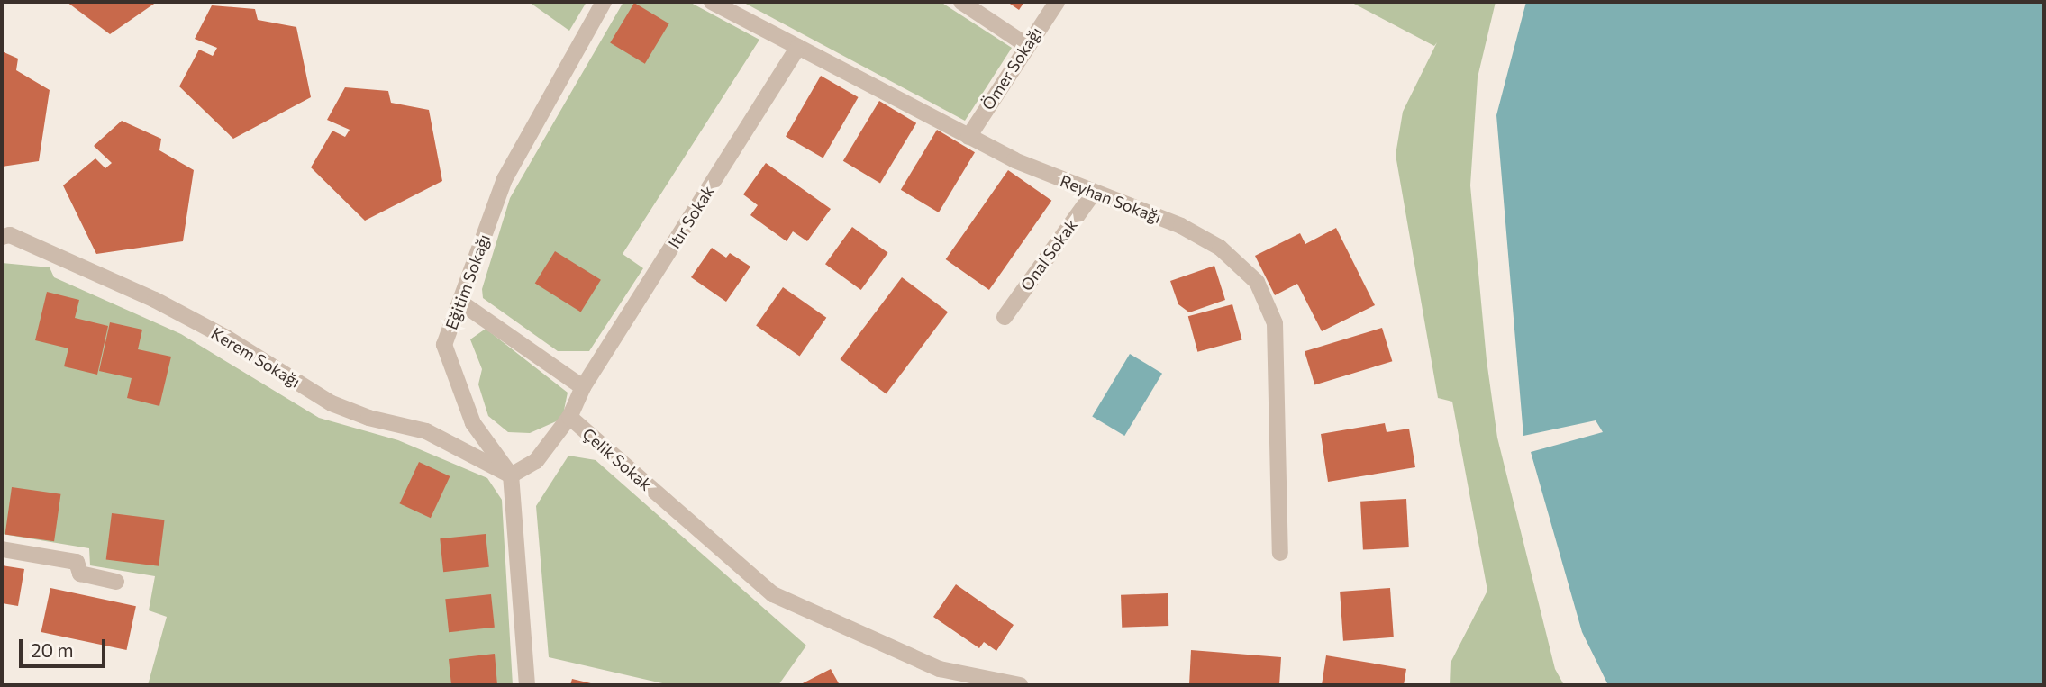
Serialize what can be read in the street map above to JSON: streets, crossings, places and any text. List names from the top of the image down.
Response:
{
  "streets": {
    "street": [
      "Ömer Sokağı",
      "Reyhan Sokağı",
      "Itır Sokak",
      "Onal Sokak",
      "Eğitim Sokağı",
      "Kerem Sokağı",
      "Çelik Sokak"
    ]
  },
  "crossings": [
    ["Ömer Sokağı", "Reyhan Sokağı"],
    ["Reyhan Sokağı", "Itır Sokak"],
    ["Reyhan Sokağı", "Onal Sokak"],
    ["Itır Sokak", "Çelik Sokak"],
    ["Eğitim Sokağı", "Kerem Sokağı"]
  ],
  "scale_bar": "20 m"
}
